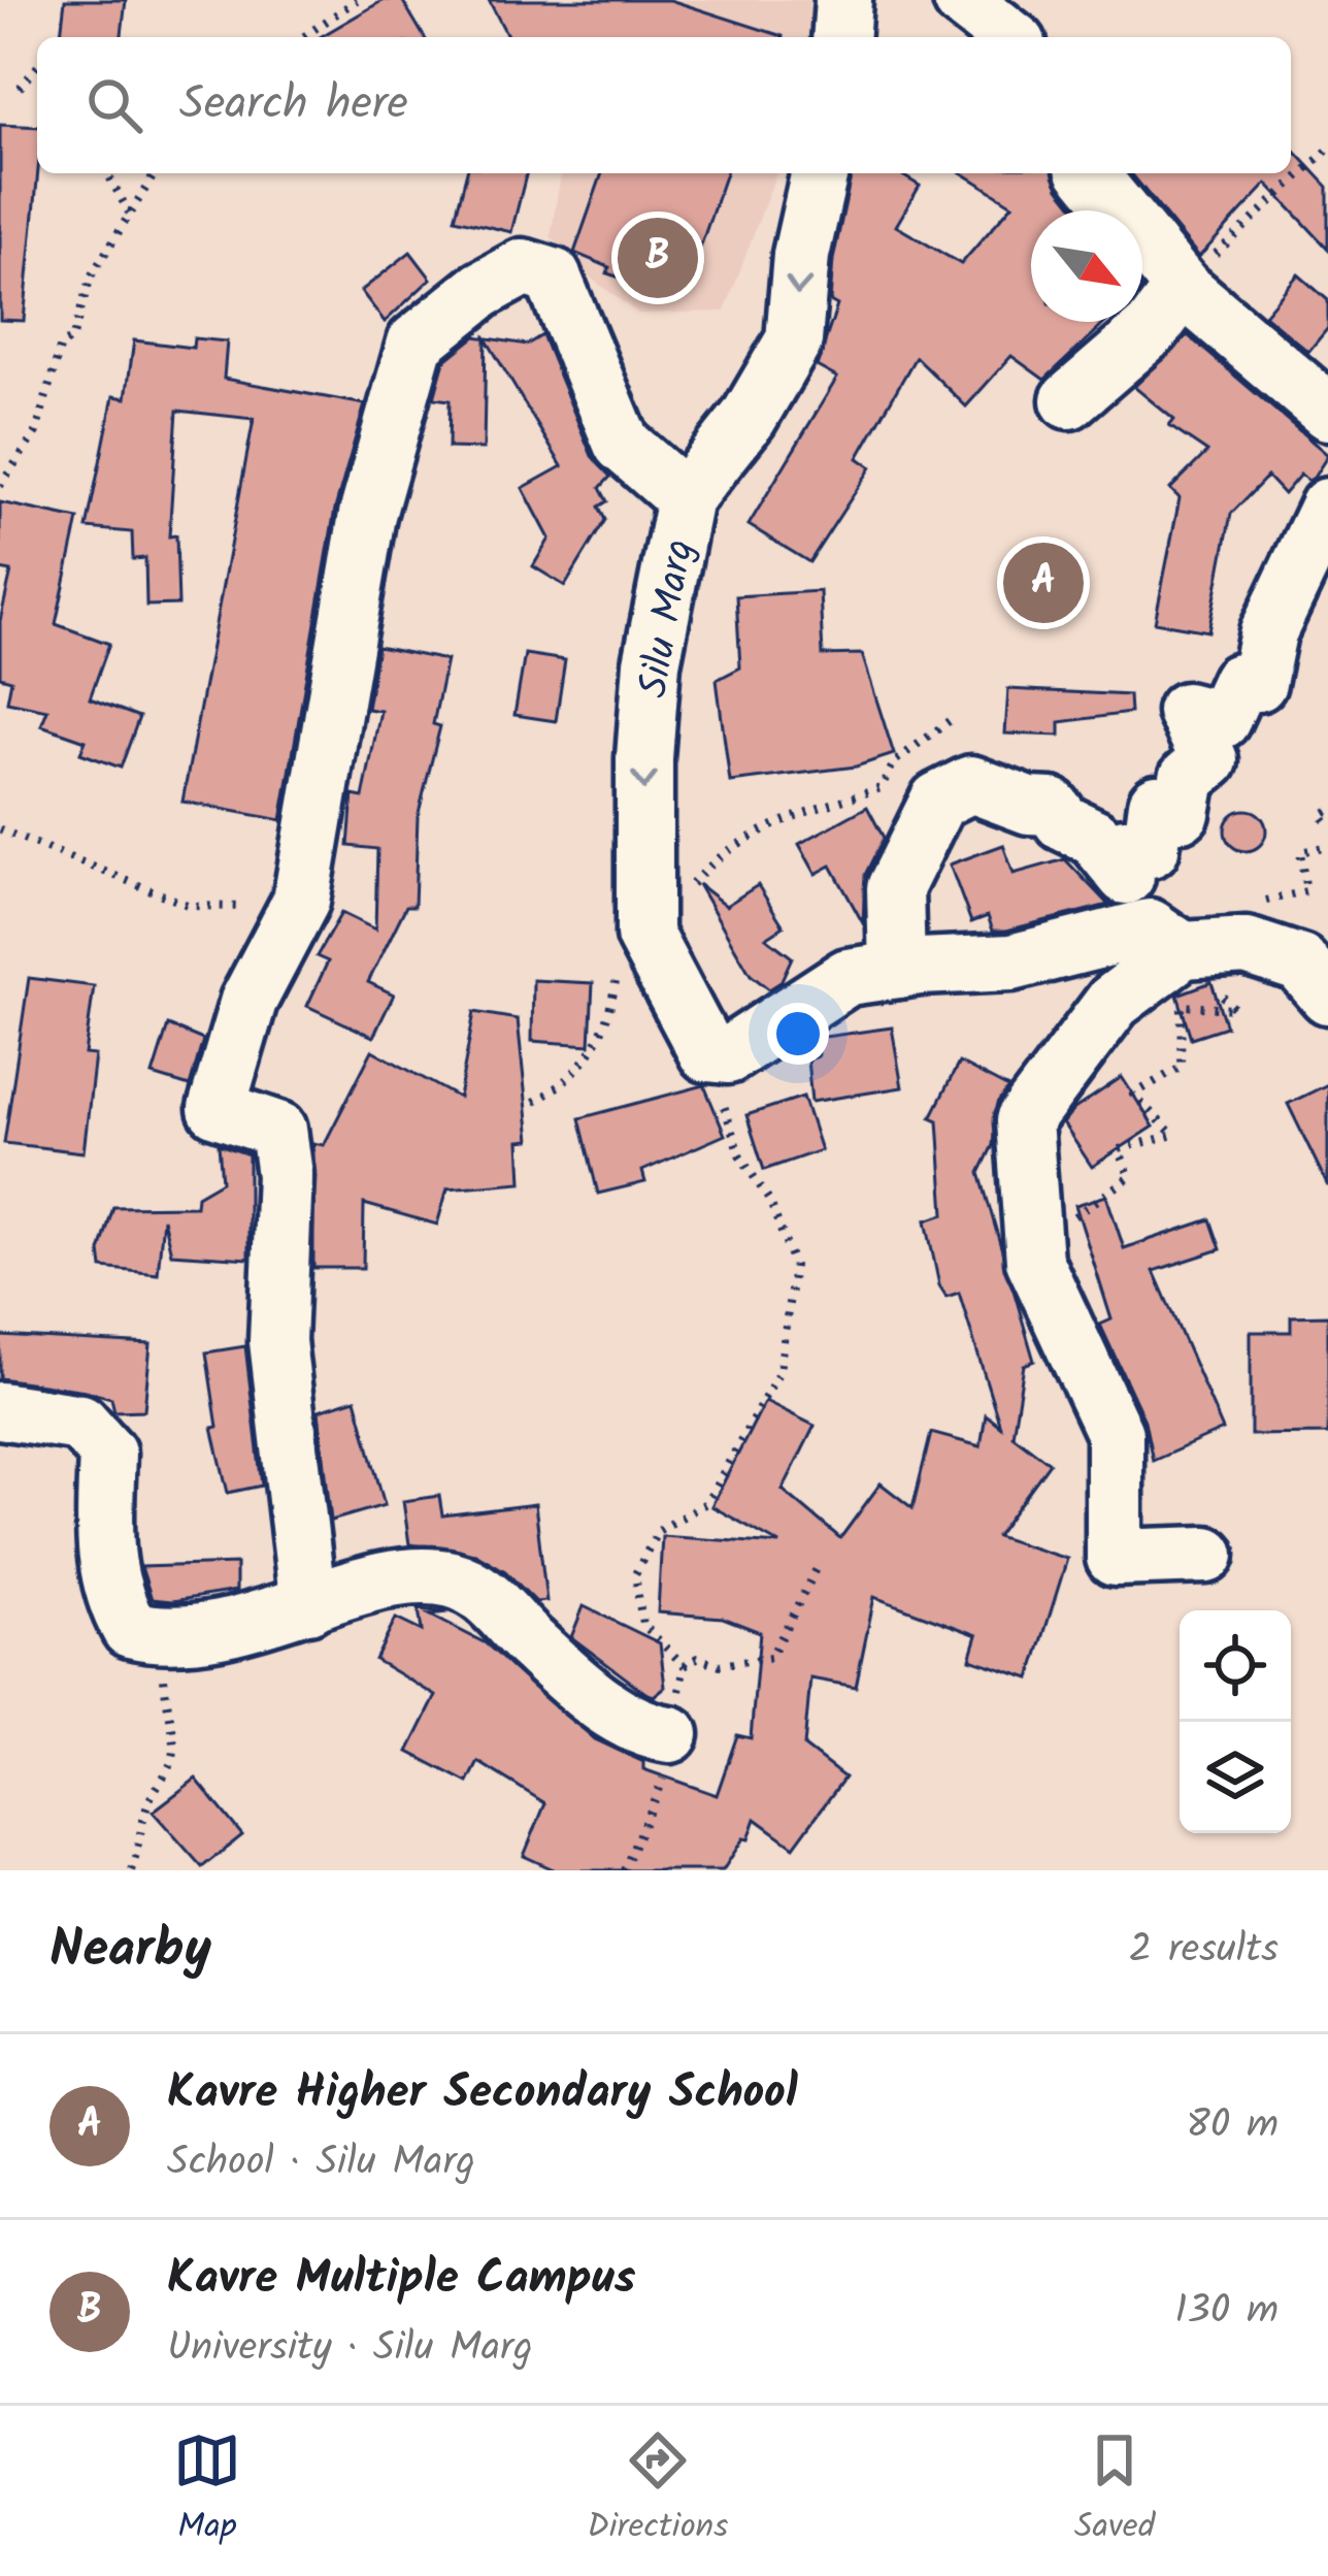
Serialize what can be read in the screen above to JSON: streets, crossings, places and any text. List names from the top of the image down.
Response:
{
  "streets": {
    "street": ["Silu Marg"]
  },
  "one_way": ["Silu Marg"],
  "north": "bottom right",
  "page": {
    "search": "Search here",
    "pins": ["B", "A"],
    "heading": ["Nearby", "2 results"],
    "list": [
      {
        "mark": "A",
        "name": "Kavre Higher Secondary School",
        "note": "School · Silu Marg",
        "value": "80 m"
      },
      {
        "mark": "B",
        "name": "Kavre Multiple Campus",
        "note": "University · Silu Marg",
        "value": "130 m"
      }
    ],
    "nav": ["Map", "Directions", "Saved"]
  }
}
